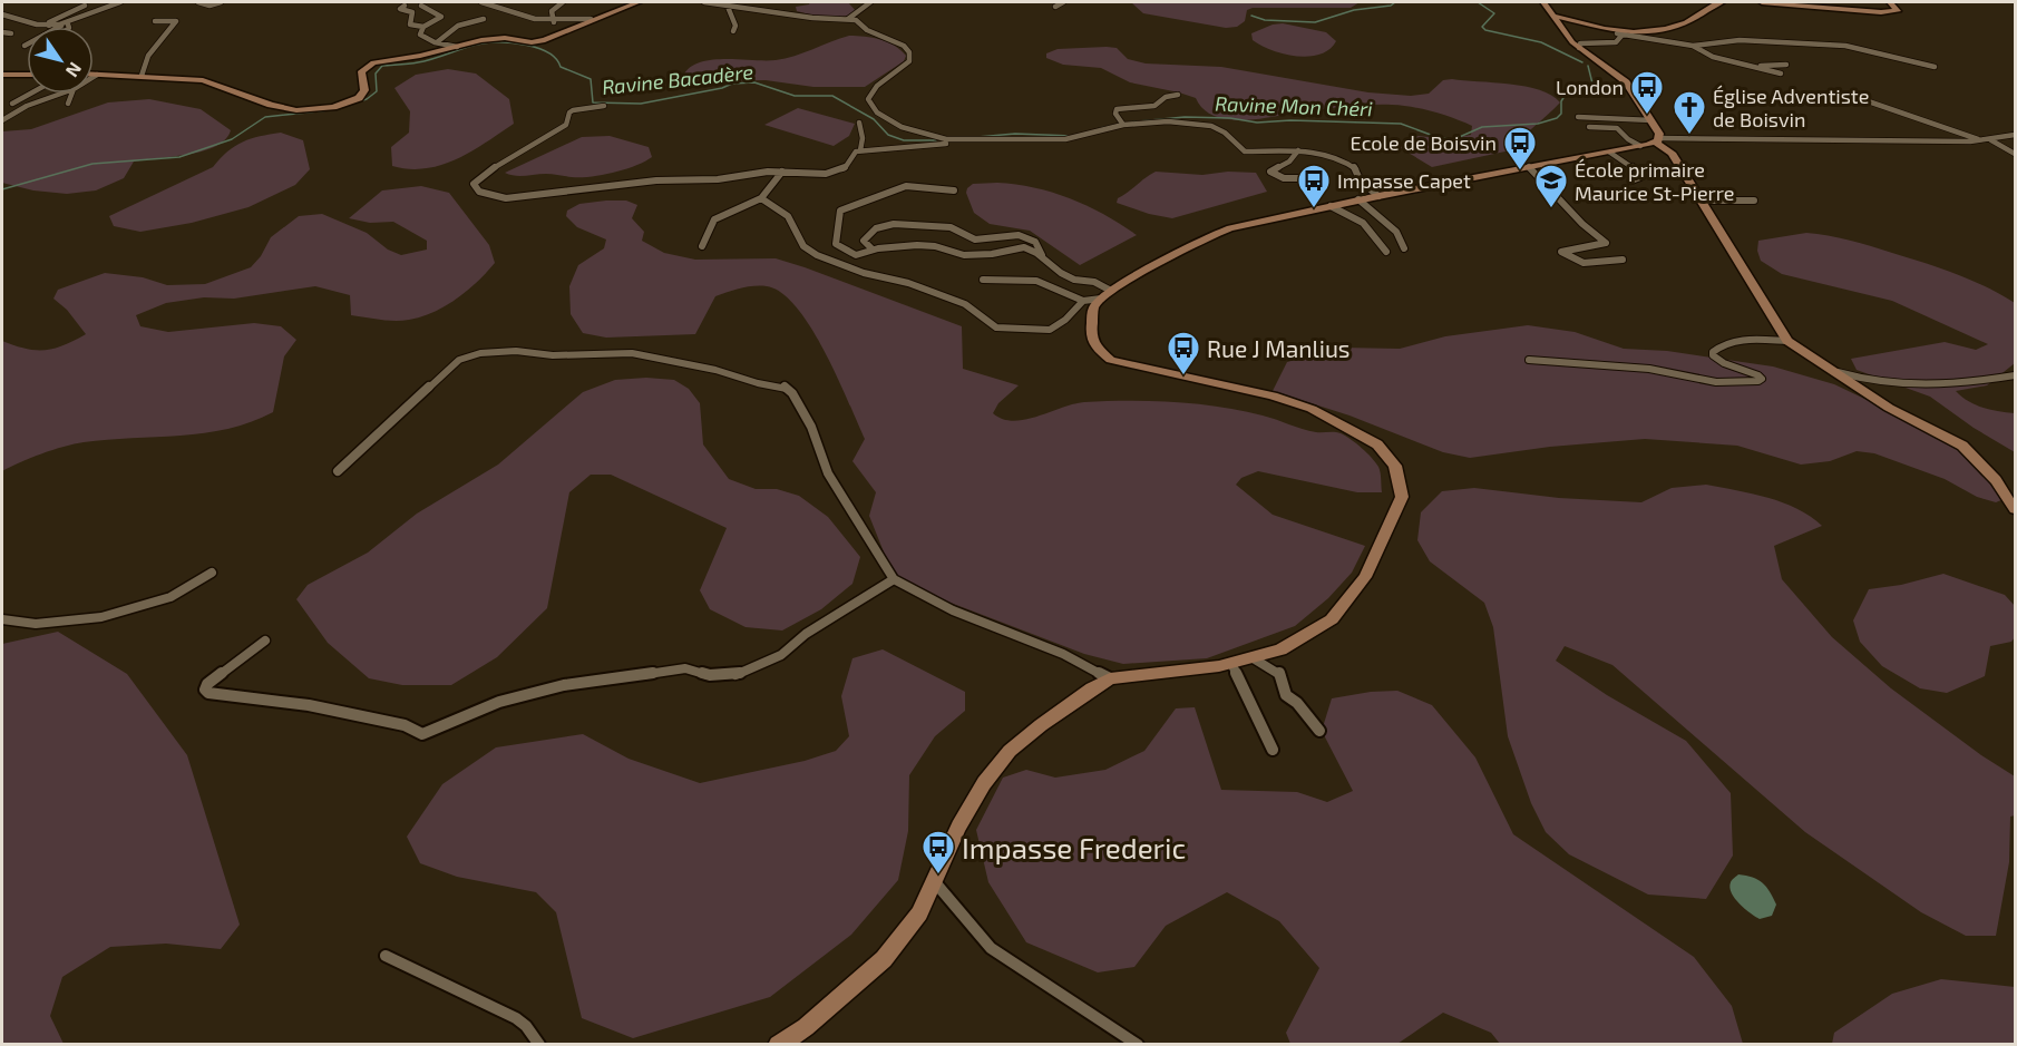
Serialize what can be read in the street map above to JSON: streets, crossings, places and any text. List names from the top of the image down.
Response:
{
  "water": ["Ravine Bacadère", "Ravine Mon Chéri"],
  "places": {
    "bus stop": [
      "London",
      "Ecole de Boisvin",
      "Impasse Capet",
      "Rue J Manlius",
      "Impasse Frederic"
    ],
    "church": ["Église Adventiste de Boisvin"],
    "school or university": ["École primaire Maurice St-Pierre"]
  },
  "north": "bottom right"
}
